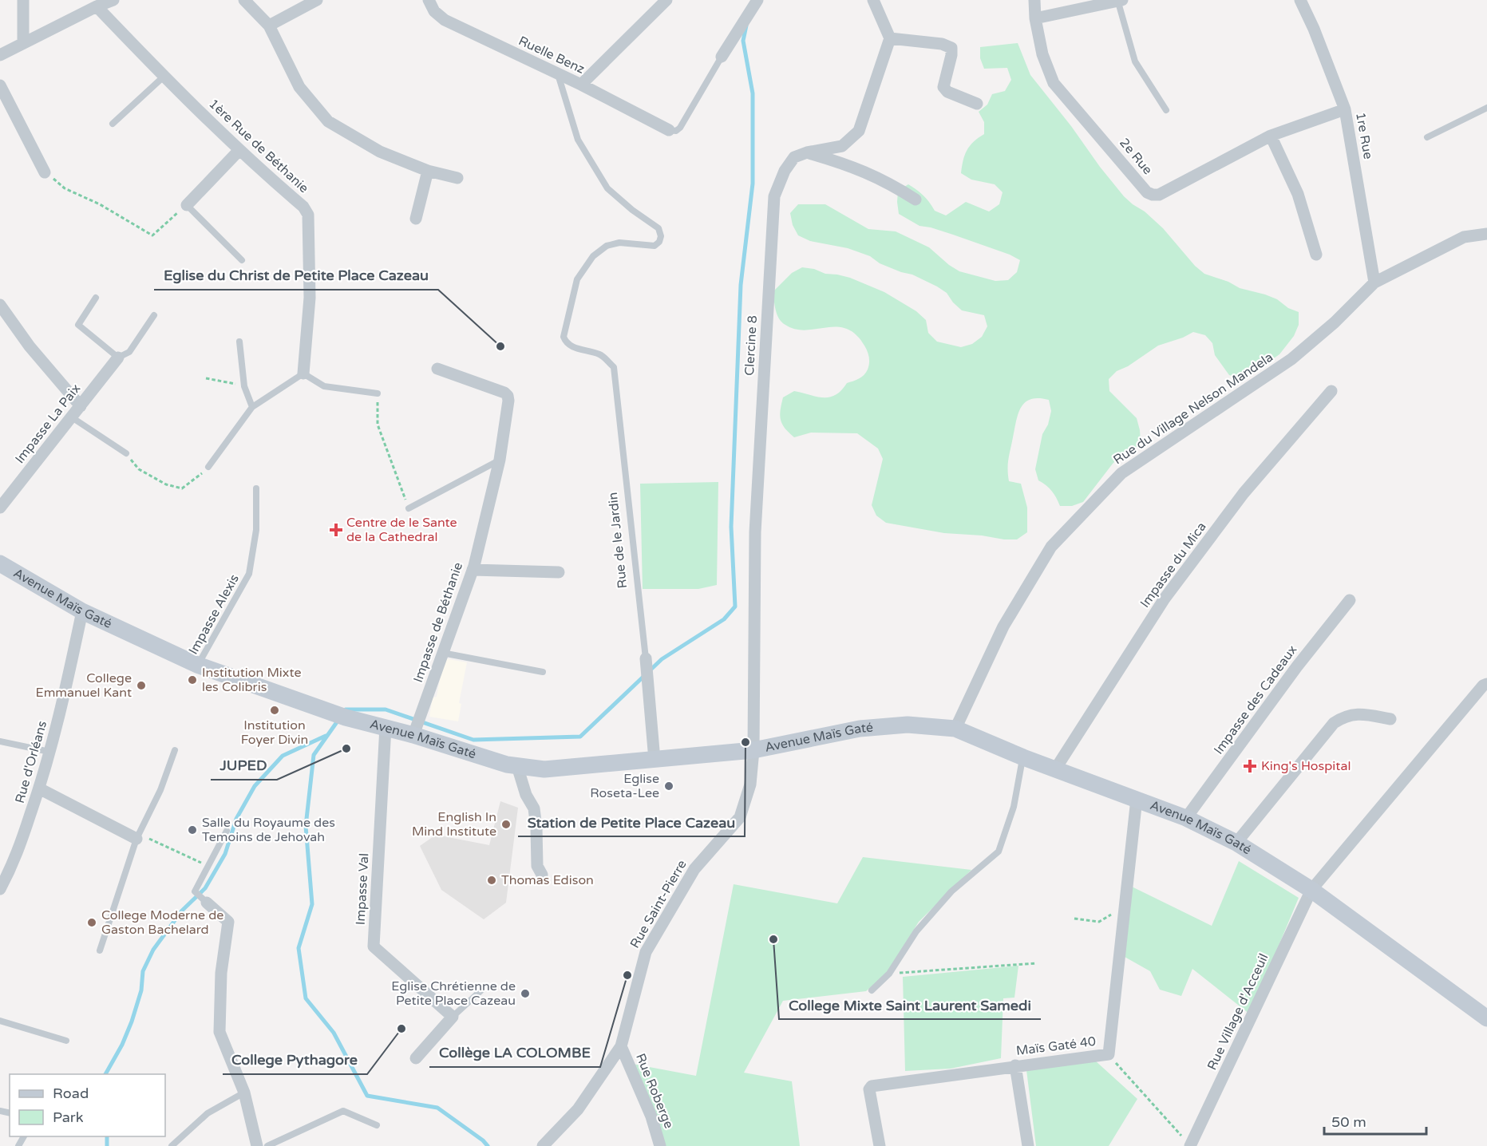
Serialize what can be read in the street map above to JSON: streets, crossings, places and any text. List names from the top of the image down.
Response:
{
  "streets": {
    "street": [
      "Ruelle Benz",
      "1re Rue",
      "1ère Rue de Béthanie",
      "2e Rue",
      "Clercine 8",
      "Rue du Village Nelson Mandela",
      "Impasse La Paix",
      "Rue de le Jardin",
      "Impasse du Mica",
      "Avenue Maïs Gaté",
      "Impasse de Béthanie",
      "Impasse des Cadeaux",
      "Rue d'Orléans",
      "Impasse Val",
      "Rue Saint-Pierre",
      "Rue Village d'Acceuil",
      "Maïs Gaté 40",
      "Rue Roberge"
    ],
    "lane": ["Impasse Alexis"]
  },
  "crossings": [
    ["Ruelle Benz", "Rue de le Jardin"],
    ["1re Rue", "2e Rue"],
    ["1re Rue", "Rue du Village Nelson Mandela"],
    ["Clercine 8", "Avenue Maïs Gaté"],
    ["Clercine 8", "Rue Saint-Pierre"],
    ["Rue du Village Nelson Mandela", "Avenue Maïs Gaté"],
    ["Rue de le Jardin", "Avenue Maïs Gaté"],
    ["Impasse du Mica", "Avenue Maïs Gaté"],
    ["Avenue Maïs Gaté", "Impasse Alexis"],
    ["Avenue Maïs Gaté", "Impasse de Béthanie"],
    ["Avenue Maïs Gaté", "Impasse des Cadeaux"],
    ["Avenue Maïs Gaté", "Rue d'Orléans"],
    ["Avenue Maïs Gaté", "Impasse Val"],
    ["Avenue Maïs Gaté", "Rue Saint-Pierre"],
    ["Avenue Maïs Gaté", "Rue Village d'Acceuil"],
    ["Avenue Maïs Gaté", "Maïs Gaté 40"],
    ["Rue Saint-Pierre", "Rue Roberge"]
  ],
  "places": {
    "other": [
      "Eglise du Christ de Petite Place Cazeau",
      "Institution Mixte les Colibris",
      "College Emmanuel Kant",
      "Institution Foyer Divin",
      "Station de Petite Place Cazeau",
      "JUPED",
      "Eglise Roseta-Lee",
      "English In Mind Institute",
      "Salle du Royaume des Temoins de Jehovah",
      "Thomas Edison",
      "College Moderne de Gaston Bachelard",
      "College Mixte Saint Laurent Samedi",
      "Collège LA COLOMBE",
      "Eglise Chrétienne de Petite Place Cazeau",
      "College Pythagore"
    ],
    "health": ["Centre de le Sante de la Cathedral", "King's Hospital"]
  },
  "legend": ["Road", "Park"],
  "scale_bar": "50 m"
}
